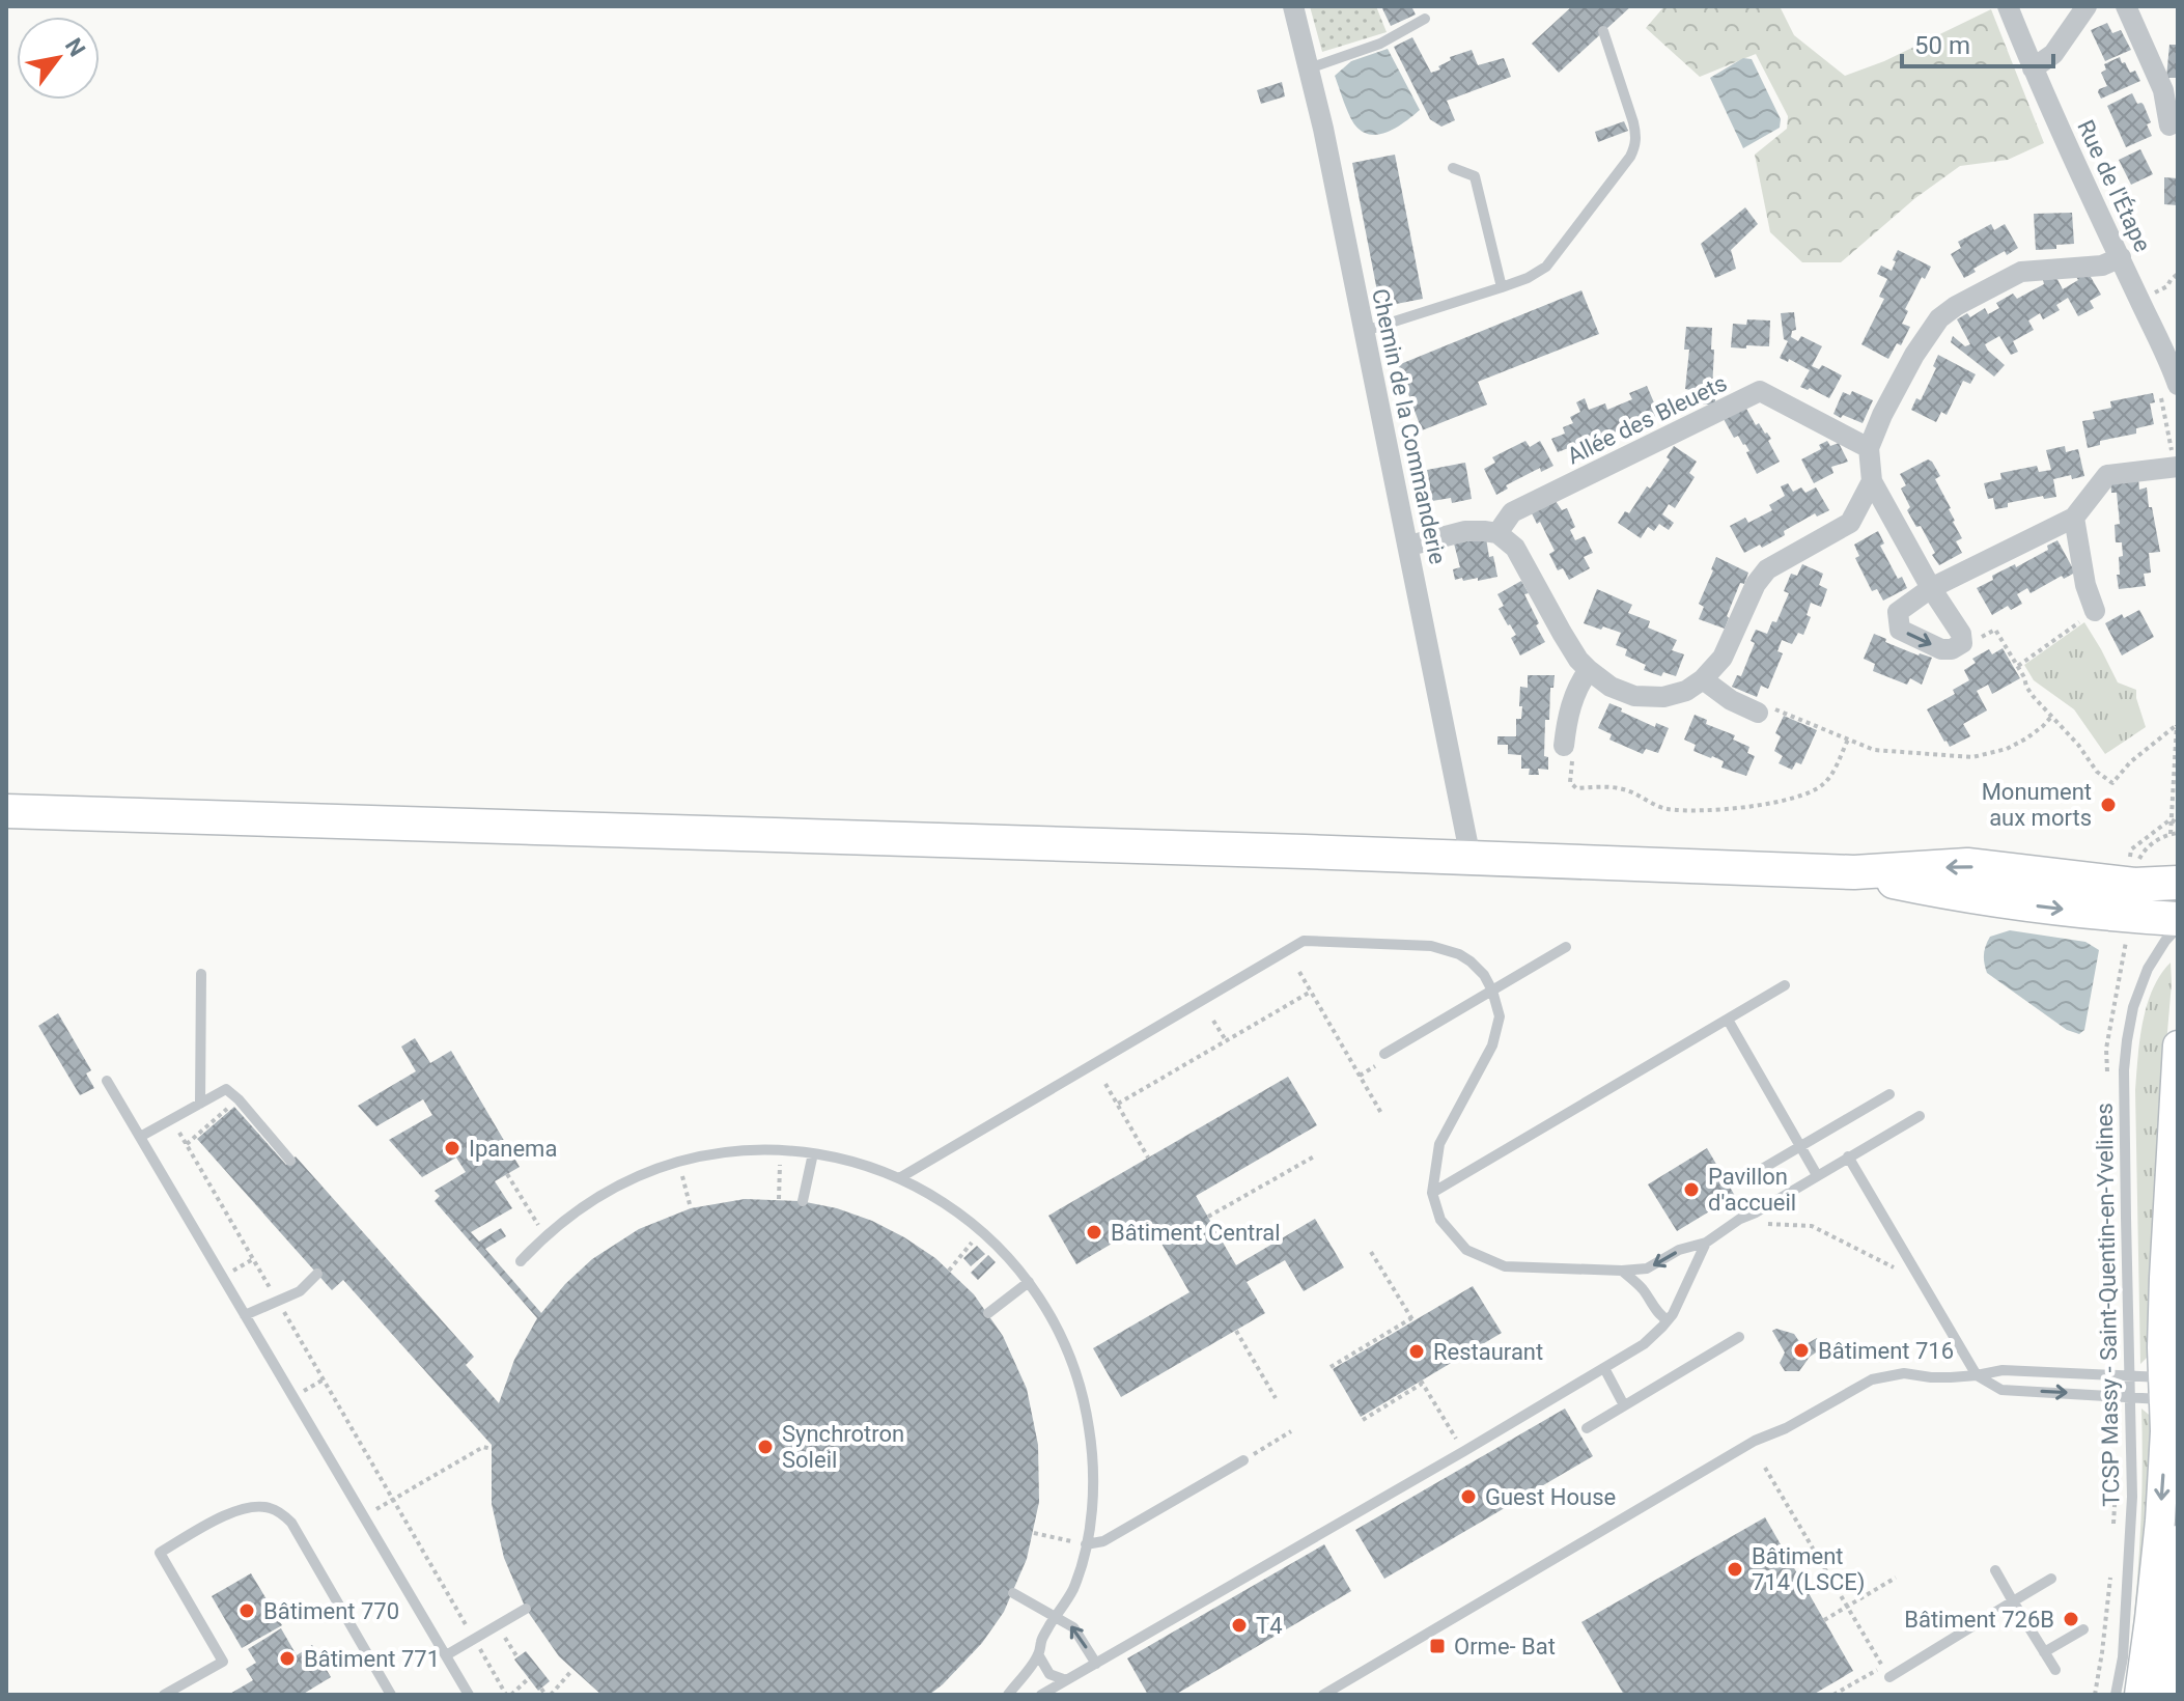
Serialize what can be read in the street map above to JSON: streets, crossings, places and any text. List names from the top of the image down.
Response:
{
  "streets": {
    "street": ["Rue de l'Étape", "Allée des Bleuets", "Chemin de la Commanderie"],
    "lane": ["TCSP Massy - Saint-Quentin-en-Yvelines"]
  },
  "places": {
    "other": [
      "Monument aux morts",
      "Ipanema",
      "Pavillon d'accueil",
      "Bâtiment Central",
      "Bâtiment 716",
      "Restaurant",
      "Synchrotron Soleil",
      "Guest House",
      "Bâtiment 714 (LSCE)",
      "Bâtiment 770",
      "Bâtiment 726B",
      "T4",
      "Bâtiment 771"
    ],
    "transit": ["Orme- Bat"]
  },
  "scale_bar": "50 m",
  "north": "top right"
}
